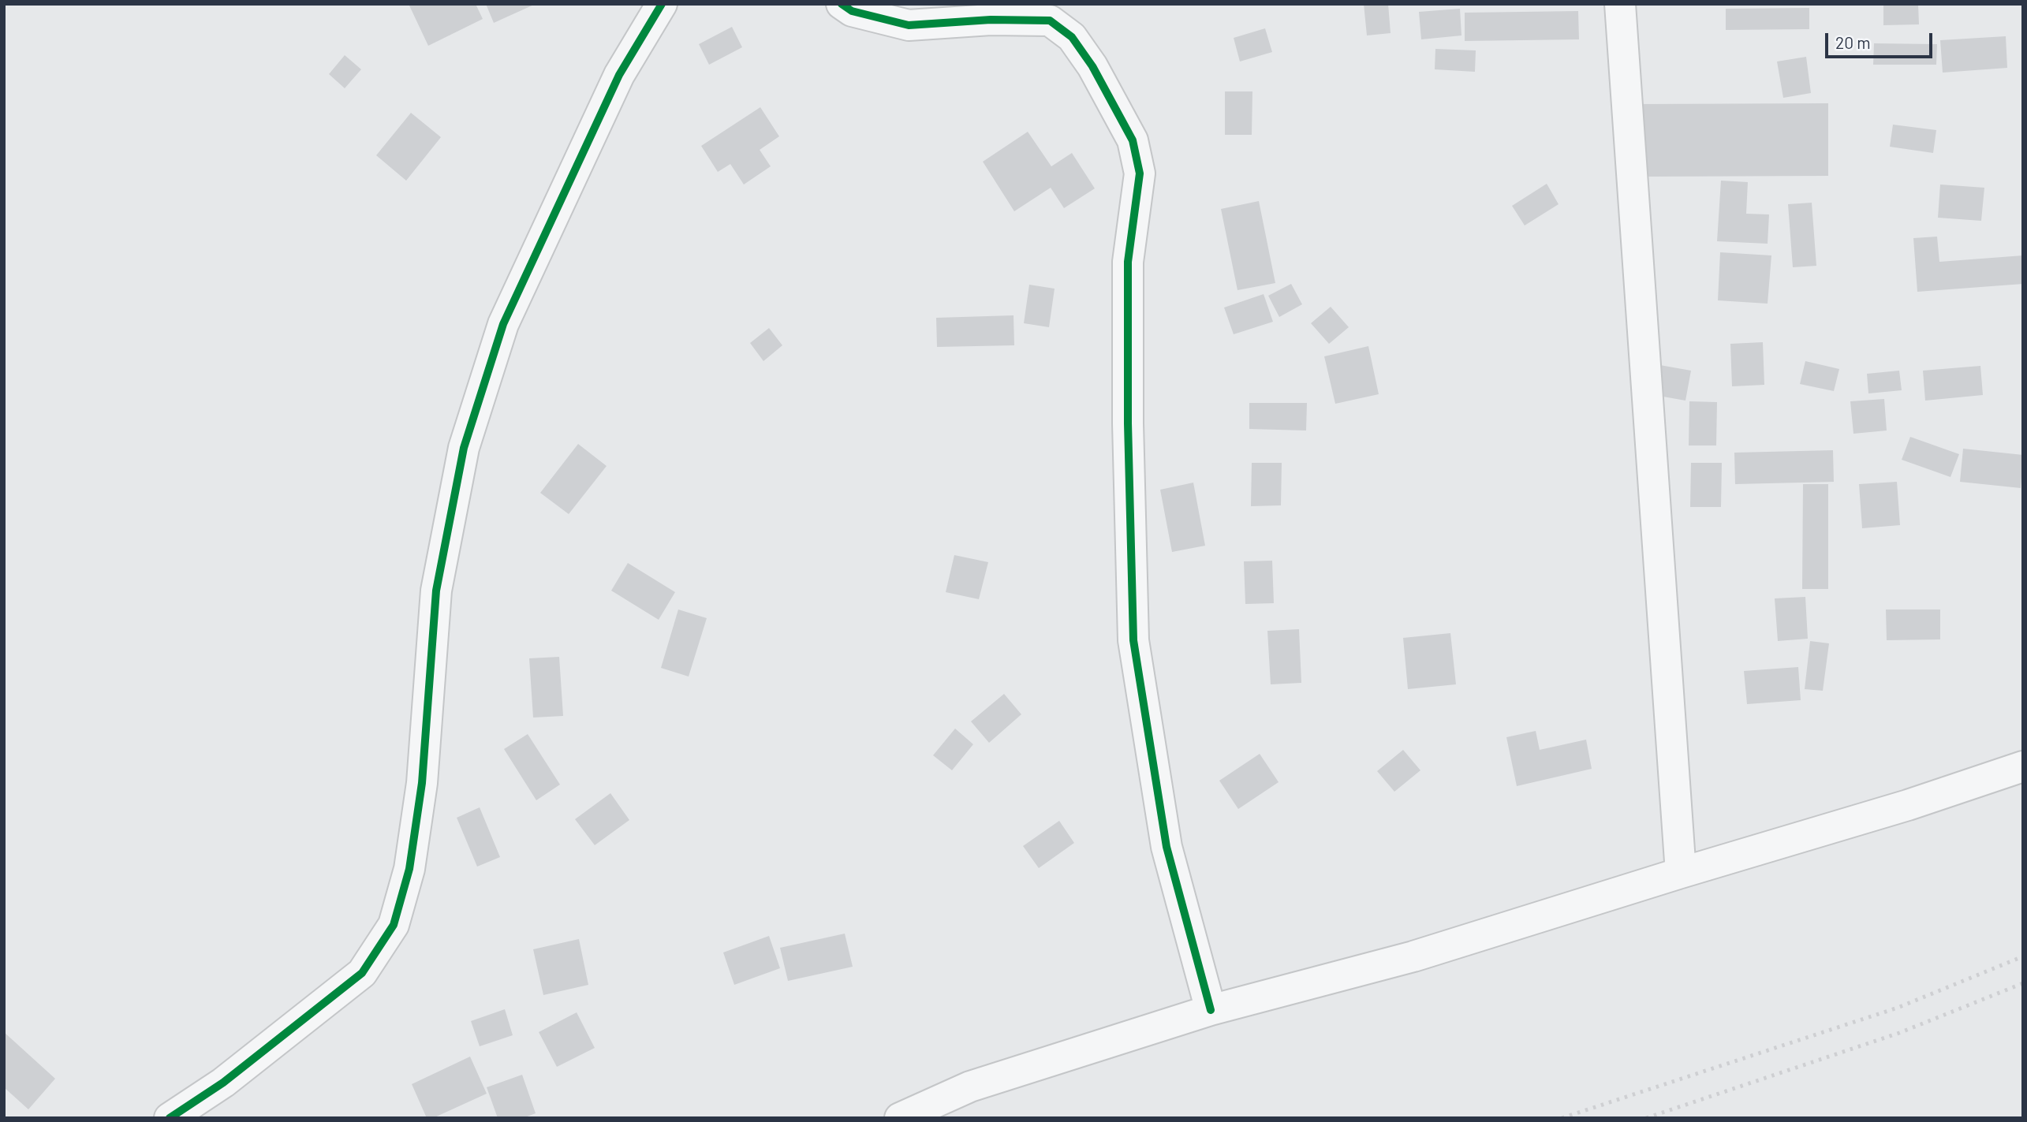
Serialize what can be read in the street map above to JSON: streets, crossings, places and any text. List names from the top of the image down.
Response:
{
  "scale_bar": "20 m"
}
